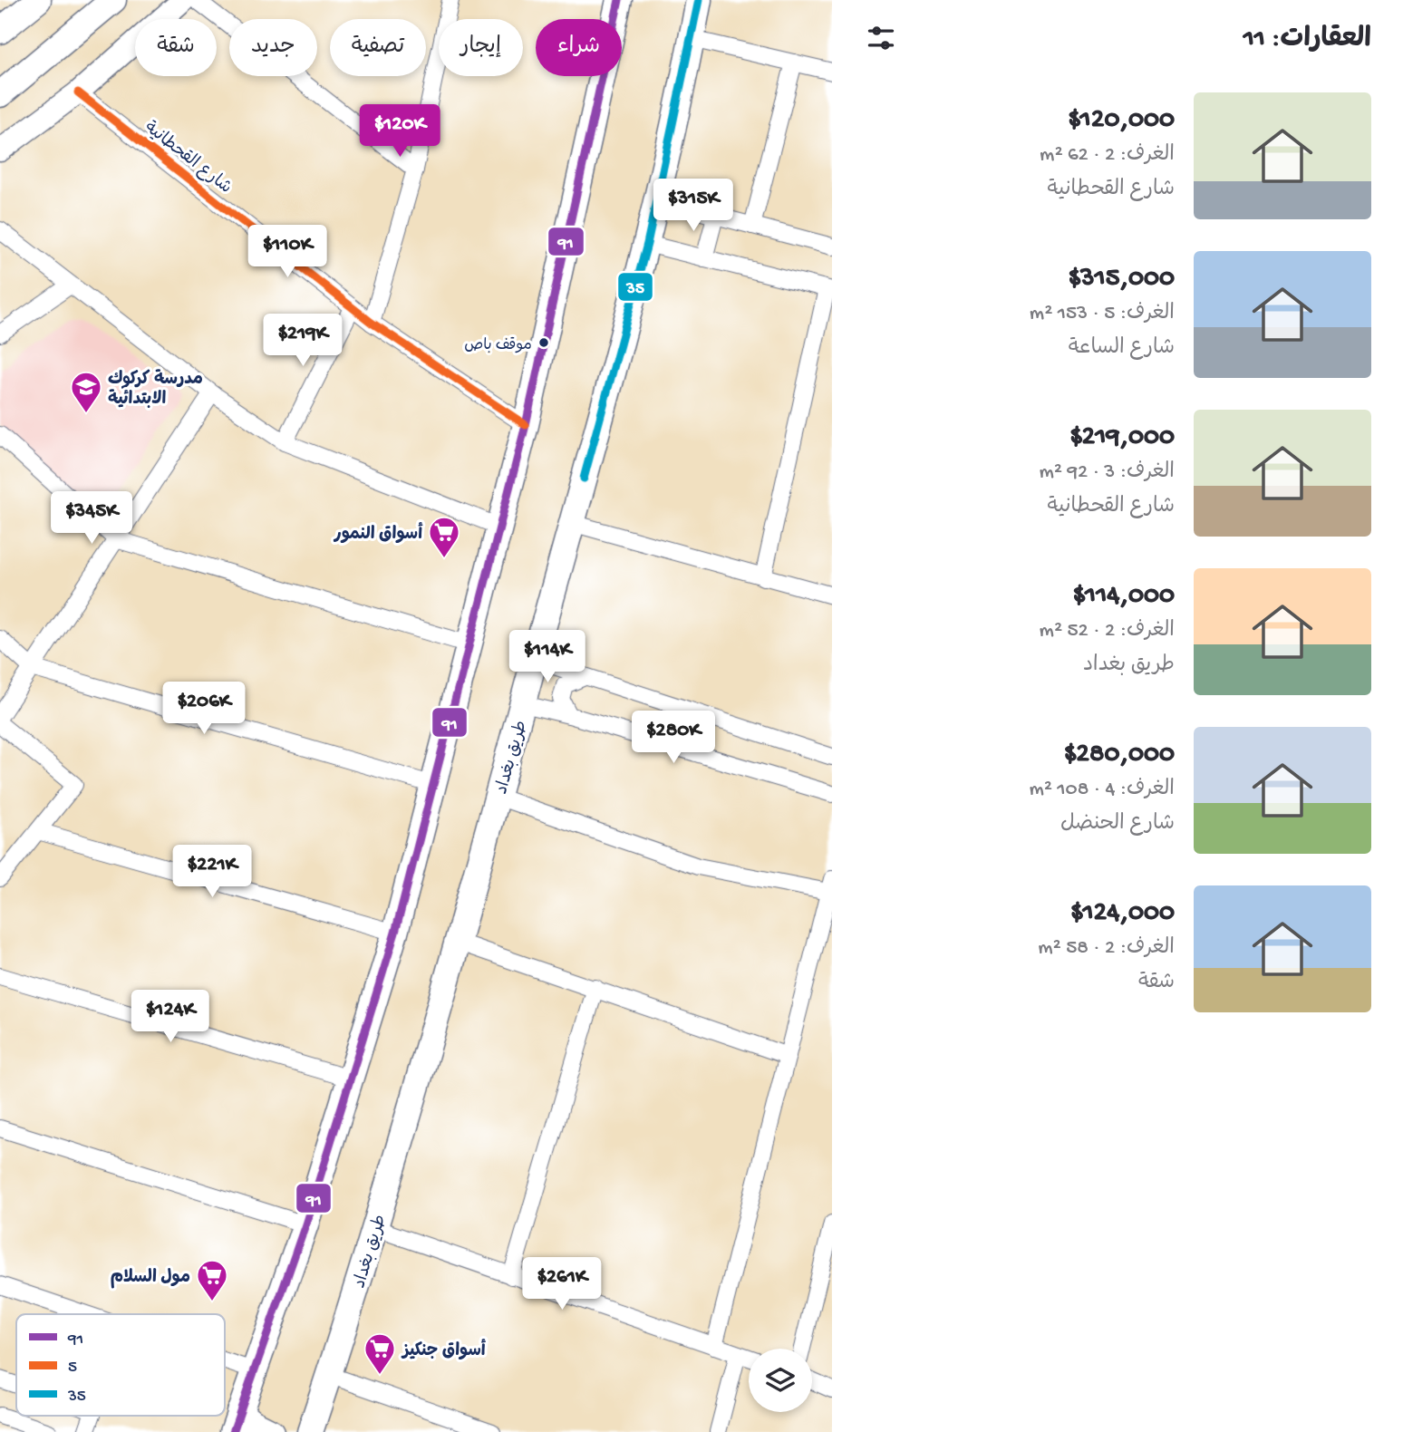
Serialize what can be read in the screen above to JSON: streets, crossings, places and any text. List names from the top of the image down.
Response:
{
  "streets": {
    "main road": ["طريق بغداد"],
    "street": ["شارع القحطانية"]
  },
  "places": {
    "other": ["موقف باص"],
    "school or university": ["مدرسة كركوك الابتدائية"],
    "supermarket": ["أسواق النمور", "مول السلام", "أسواق جنكيز"]
  },
  "lines": ["transit line 91", "transit line 35", "transit line 5"],
  "legend": ["91", "5", "35"],
  "page": {
    "heading": "العقارات: 11",
    "chip": [
      "شراء",
      "إيجار",
      "تصفية",
      "جديد",
      "شقة"
    ],
    "list": [
      {
        "name": "$120,000",
        "note": "الغرف: 2 · 62 m² · شارع القحطانية"
      },
      {
        "name": "$315,000",
        "note": "الغرف: 5 · 153 m² · شارع الساعة"
      },
      {
        "name": "$219,000",
        "note": "الغرف: 3 · 92 m² · شارع القحطانية"
      },
      {
        "name": "$114,000",
        "note": "الغرف: 2 · 52 m² · طريق بغداد"
      },
      {
        "name": "$280,000",
        "note": "الغرف: 4 · 108 m² · شارع الحنضل"
      },
      {
        "name": "$124,000",
        "note": "الغرف: 2 · 58 m² · شقة"
      }
    ],
    "price": [
      "$120K",
      "$315K",
      "$110K",
      "$219K",
      "$345K",
      "$114K",
      "$206K",
      "$280K",
      "$221K",
      "$124K",
      "$261K"
    ]
  }
}
